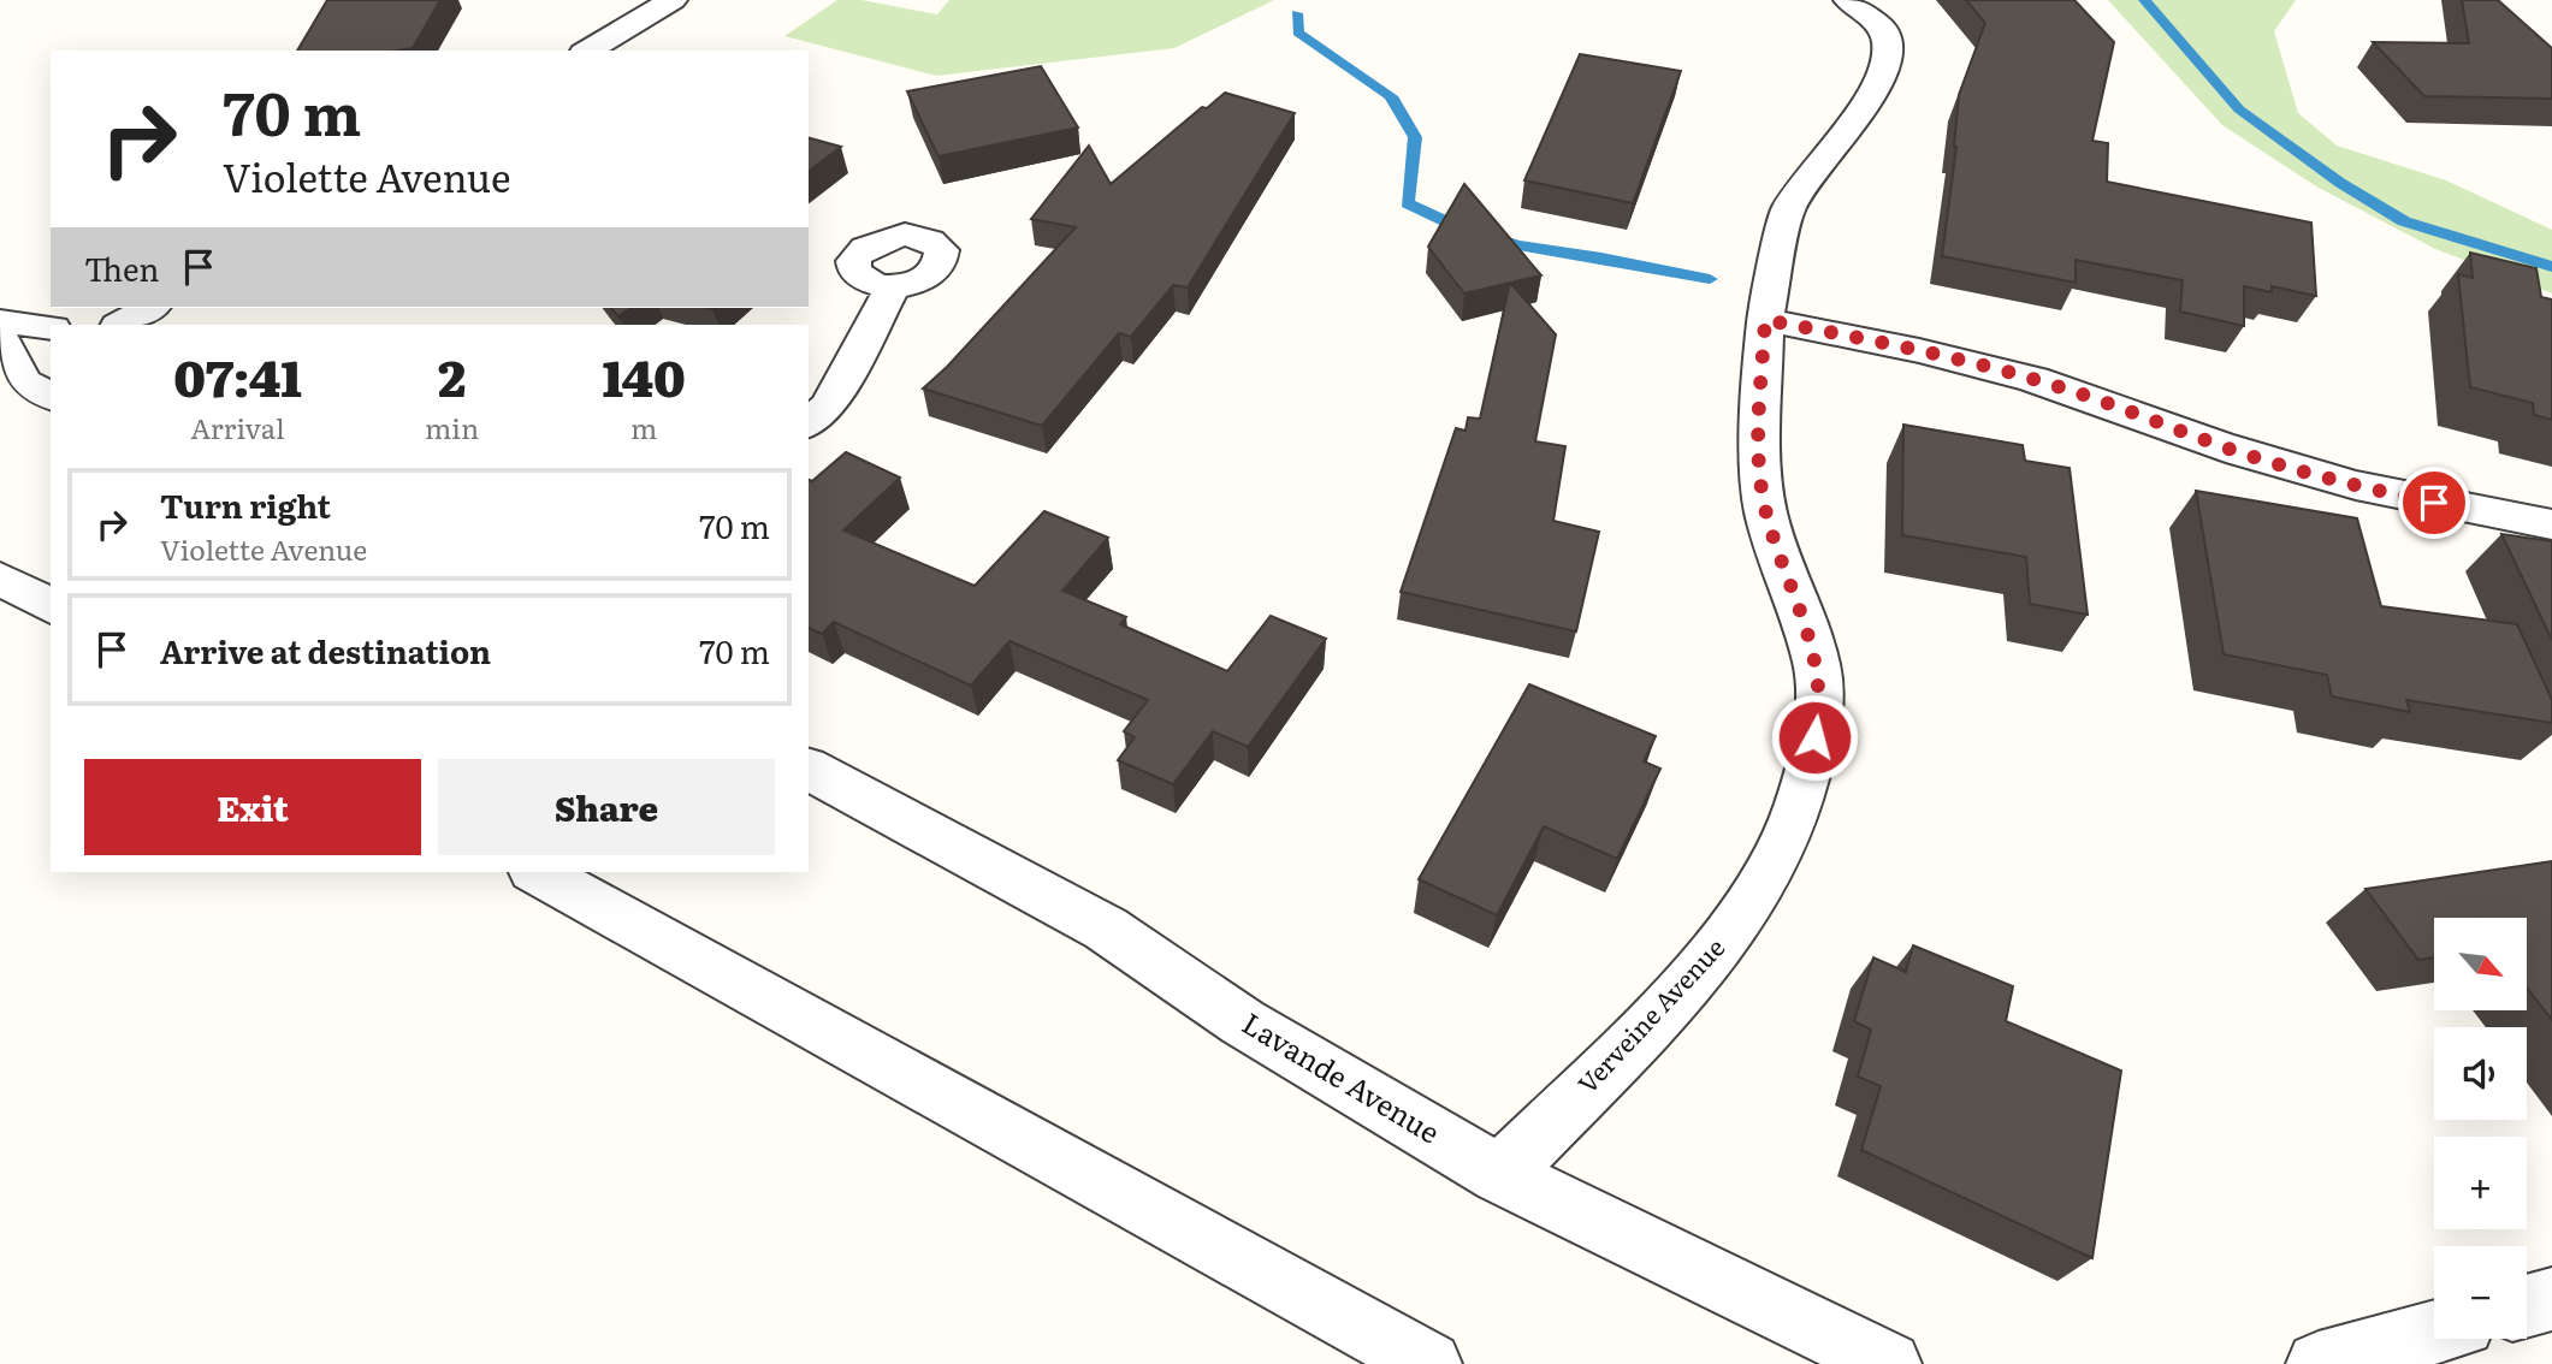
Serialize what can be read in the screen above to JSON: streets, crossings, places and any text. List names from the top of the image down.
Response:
{
  "streets": {
    "street": ["Verveine Avenue", "Lavande Avenue"]
  },
  "crossings": [
    ["Verveine Avenue", "Lavande Avenue"]
  ],
  "north": "bottom right",
  "page": {
    "turn": ["70 m", "Violette Avenue"],
    "then": "Then",
    "eta": [
      "07:41",
      "Arrival",
      "2",
      "min",
      "140",
      "m"
    ],
    "list": [
      {
        "name": "Turn right",
        "note": "Violette Avenue",
        "value": "70 m"
      },
      {
        "name": "Arrive at destination",
        "value": "70 m"
      }
    ],
    "buttons": ["Exit", "Share"],
    "map_buttons": ["+", "−"]
  }
}
